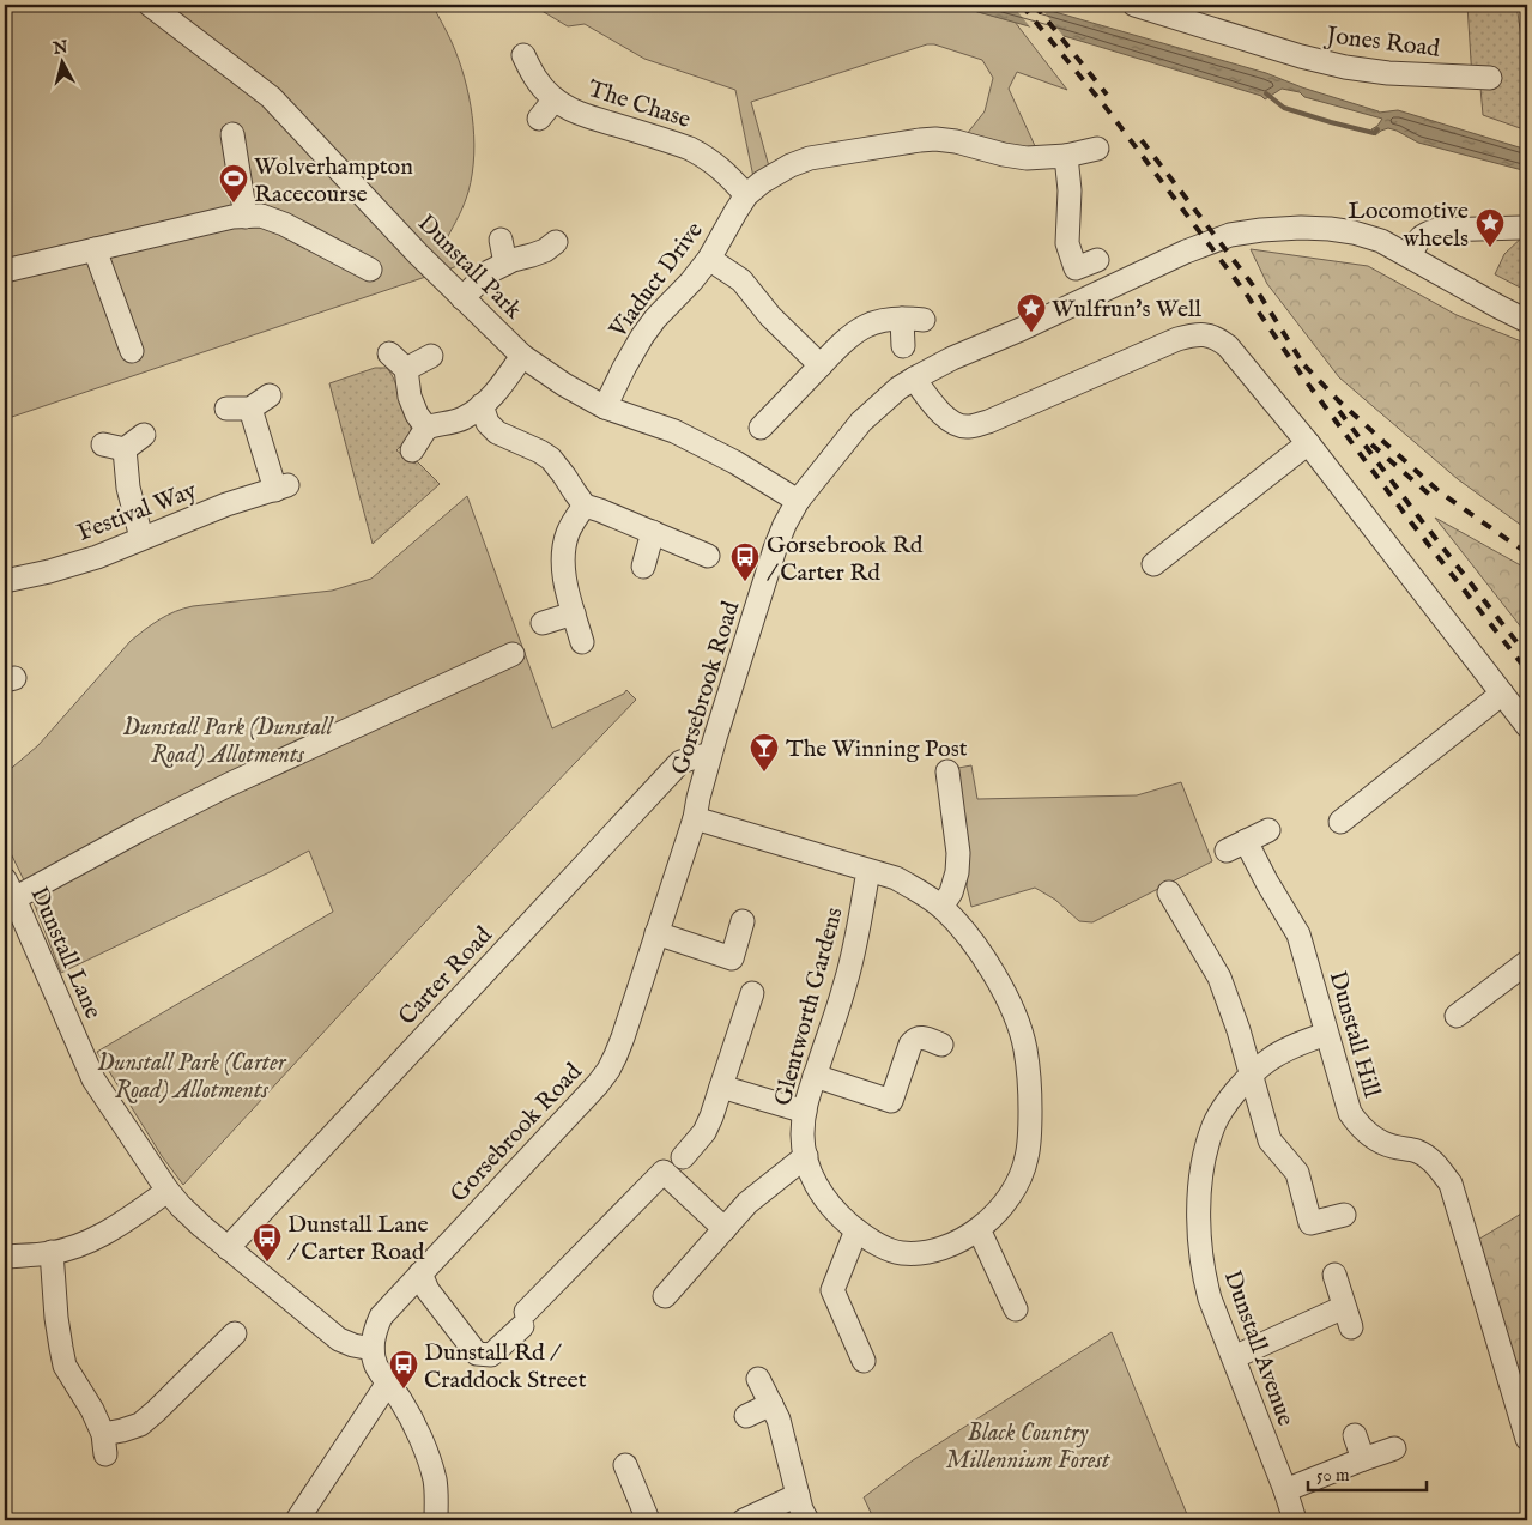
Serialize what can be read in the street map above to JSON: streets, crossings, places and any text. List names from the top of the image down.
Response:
{
  "streets": {
    "street": [
      "Jones Road",
      "The Chase",
      "Dunstall Park",
      "Viaduct Drive",
      "Festival Way",
      "Gorsebrook Road",
      "Dunstall Lane",
      "Carter Road",
      "Glentworth Gardens",
      "Dunstall Hill",
      "Dunstall Avenue"
    ]
  },
  "crossings": [
    ["The Chase", "Viaduct Drive"],
    ["Dunstall Park", "Viaduct Drive"],
    ["Dunstall Park", "Gorsebrook Road"],
    ["Gorsebrook Road", "Dunstall Lane"],
    ["Gorsebrook Road", "Carter Road"],
    ["Gorsebrook Road", "Glentworth Gardens"],
    ["Dunstall Lane", "Carter Road"],
    ["Dunstall Hill", "Dunstall Avenue"]
  ],
  "parks": ["Dunstall Park (Dunstall Road) Allotments", "Dunstall Park (Carter Road) Allotments", "Black Country Millennium Forest"],
  "places": {
    "sports": ["Wolverhampton Racecourse"],
    "place": ["Locomotive wheels", "Wulfrun's Well"],
    "bus stop": ["Gorsebrook Rd / Carter Rd", "Dunstall Lane / Carter Road", "Dunstall Rd / Craddock Street"],
    "bar": ["The Winning Post"]
  },
  "scale_bar": "50 m",
  "north": "top"
}
